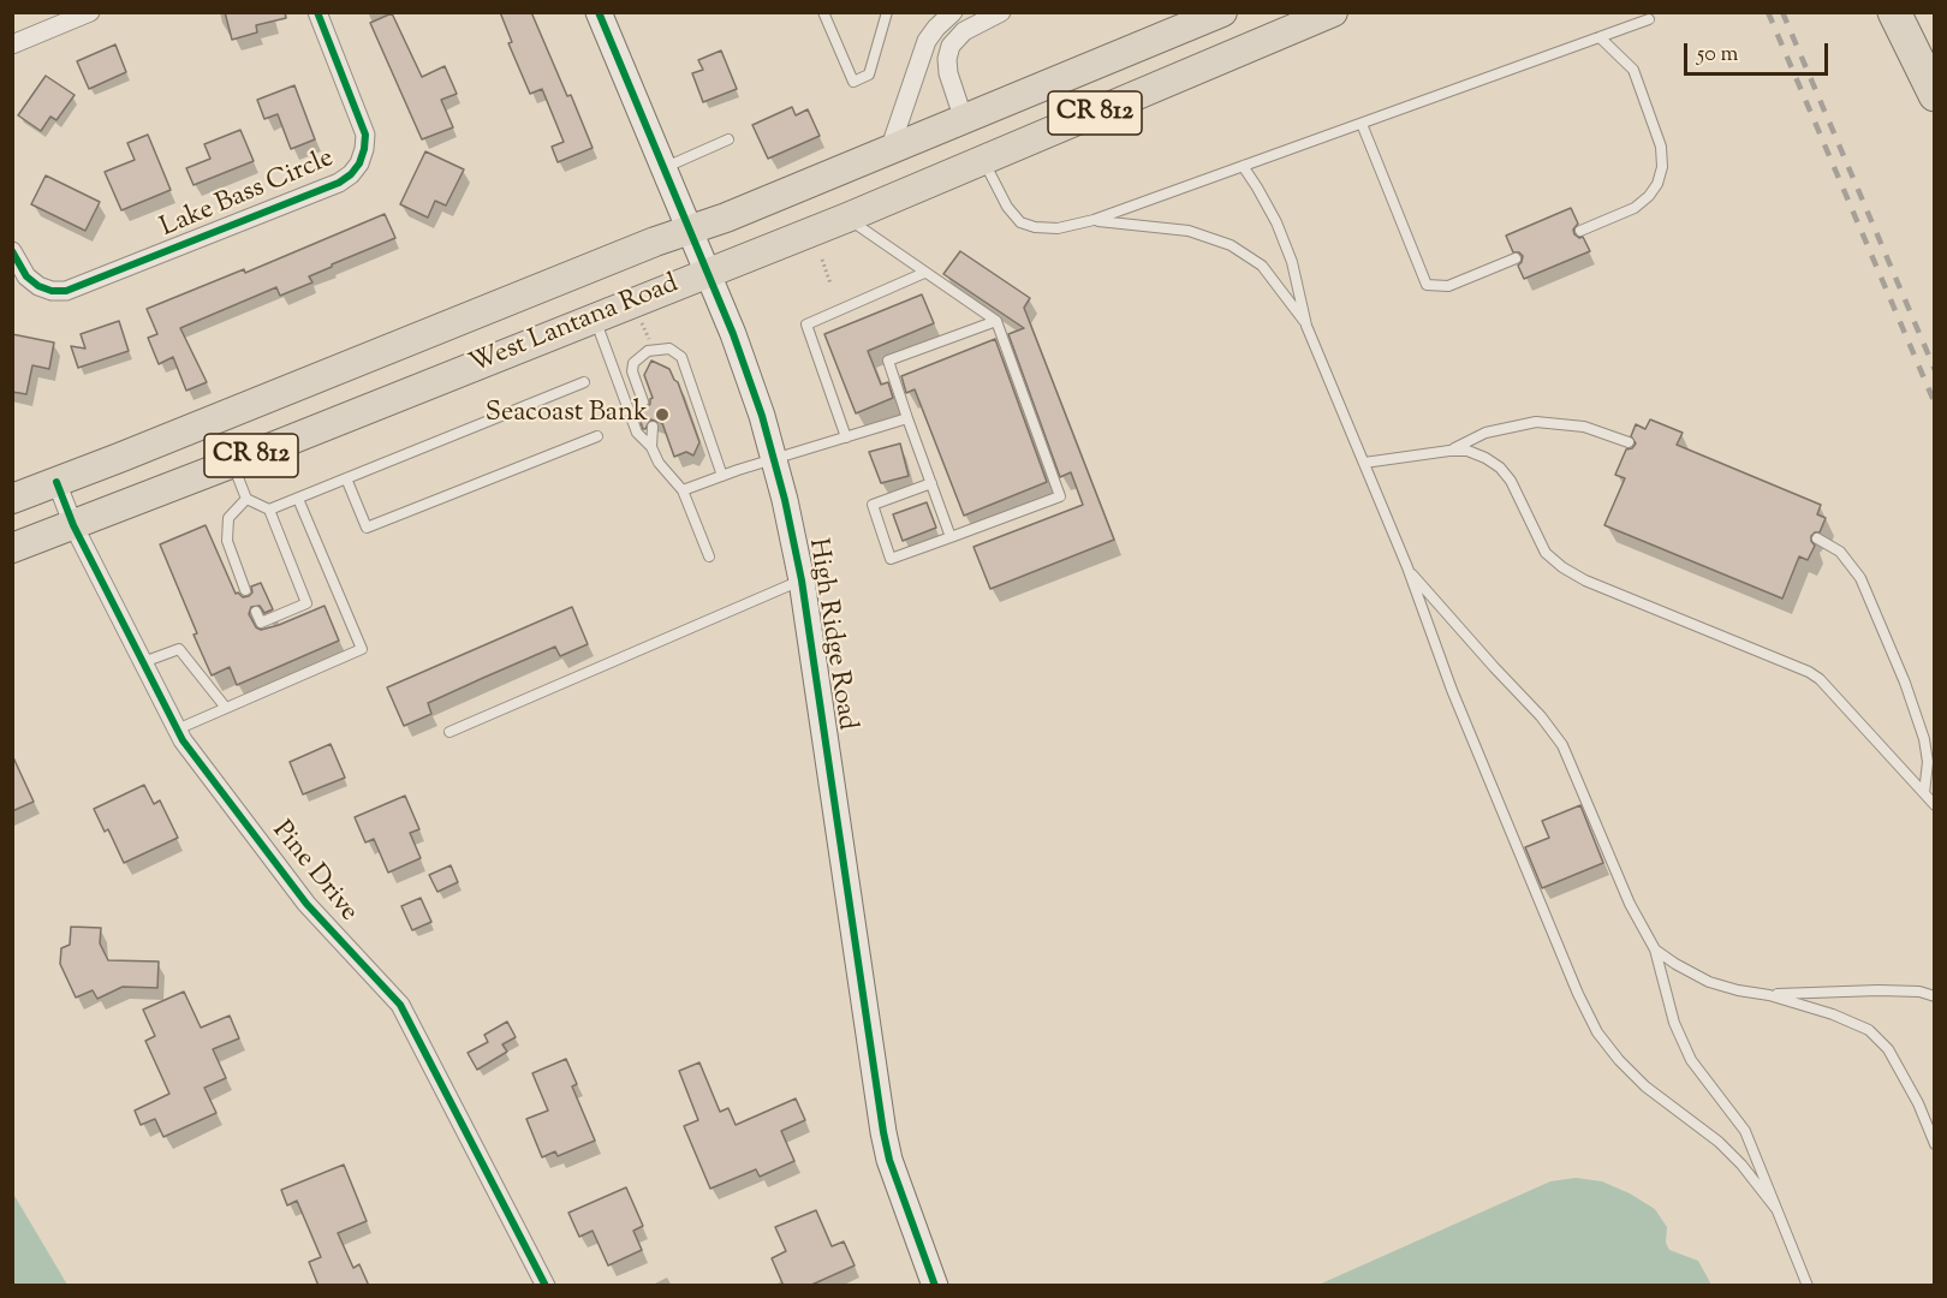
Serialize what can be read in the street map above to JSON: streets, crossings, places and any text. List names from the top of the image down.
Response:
{
  "streets": {
    "main road": ["CR 812", "West Lantana Road"],
    "street": ["Lake Bass Circle", "High Ridge Road", "Pine Drive"]
  },
  "crossings": [
    ["West Lantana Road", "High Ridge Road"],
    ["West Lantana Road", "Pine Drive"]
  ],
  "places": ["Seacoast Bank"],
  "scale_bar": "50 m"
}
